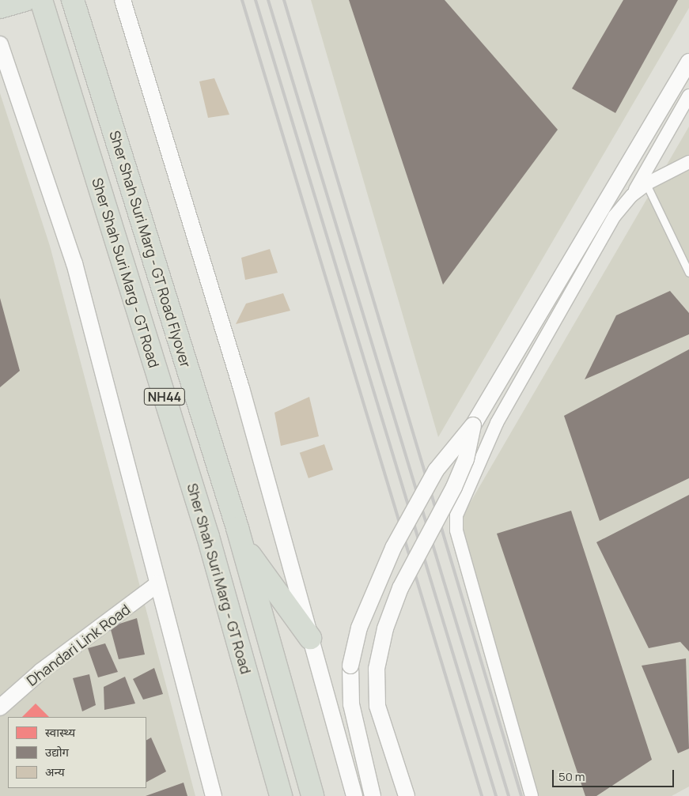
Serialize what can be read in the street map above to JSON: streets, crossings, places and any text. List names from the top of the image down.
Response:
{
  "streets": {
    "highway": ["Sher Shah Suri Marg - GT Road Flyover", "Sher Shah Suri Marg - GT Road", "NH44"],
    "street": ["Dhandari Link Road"]
  },
  "crossings": [
    ["Sher Shah Suri Marg - GT Road Flyover", "NH44"]
  ],
  "legend": ["स्वास्थ्य", "उद्योग", "अन्य"],
  "scale_bar": "50 m"
}
